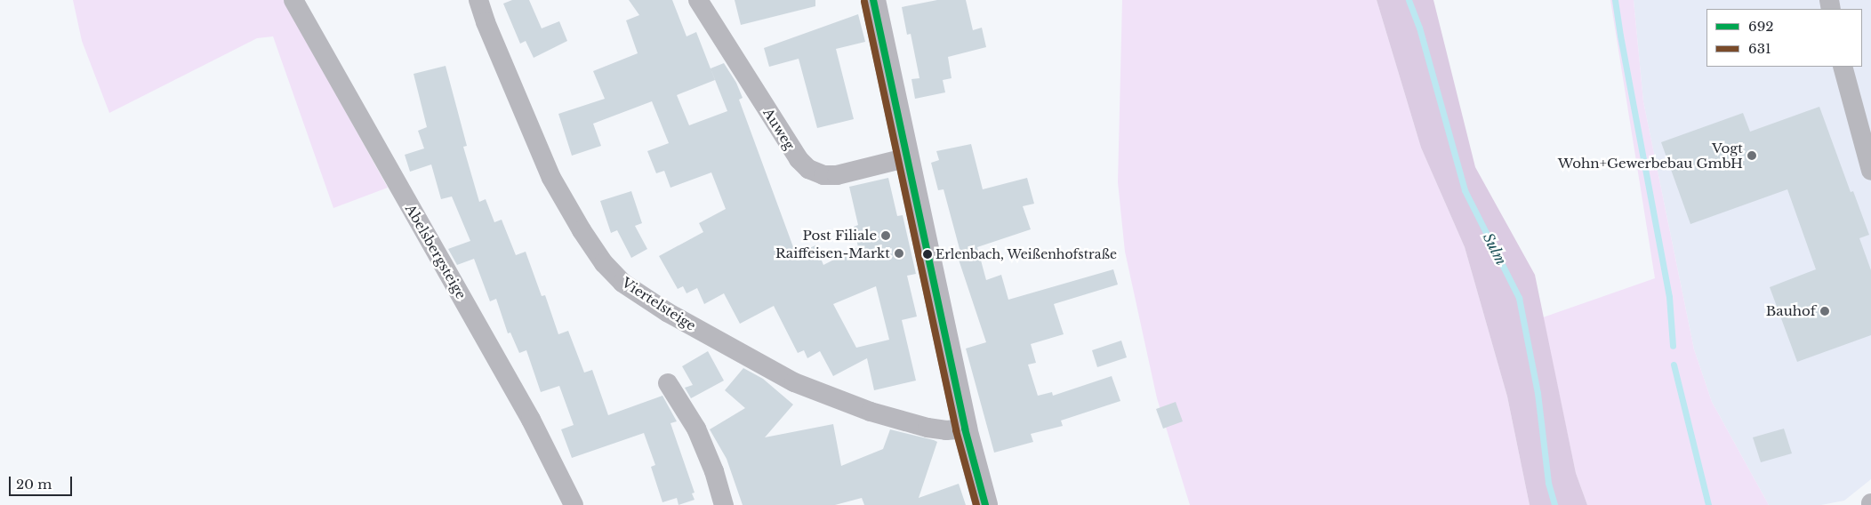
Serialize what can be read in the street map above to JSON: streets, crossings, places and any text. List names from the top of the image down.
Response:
{
  "streets": {
    "street": ["Auweg", "Abelsbergsteige", "Viertelsteige"]
  },
  "water": ["Sulm"],
  "places": [
    "Vogt Wohn+Gewerbebau GmbH",
    "Post Filiale",
    "Raiffeisen-Markt",
    "Erlenbach, Weißenhofstraße",
    "Bauhof"
  ],
  "lines": ["transit line 692", "transit line 631"],
  "legend": ["692", "631"],
  "scale_bar": "20 m"
}
